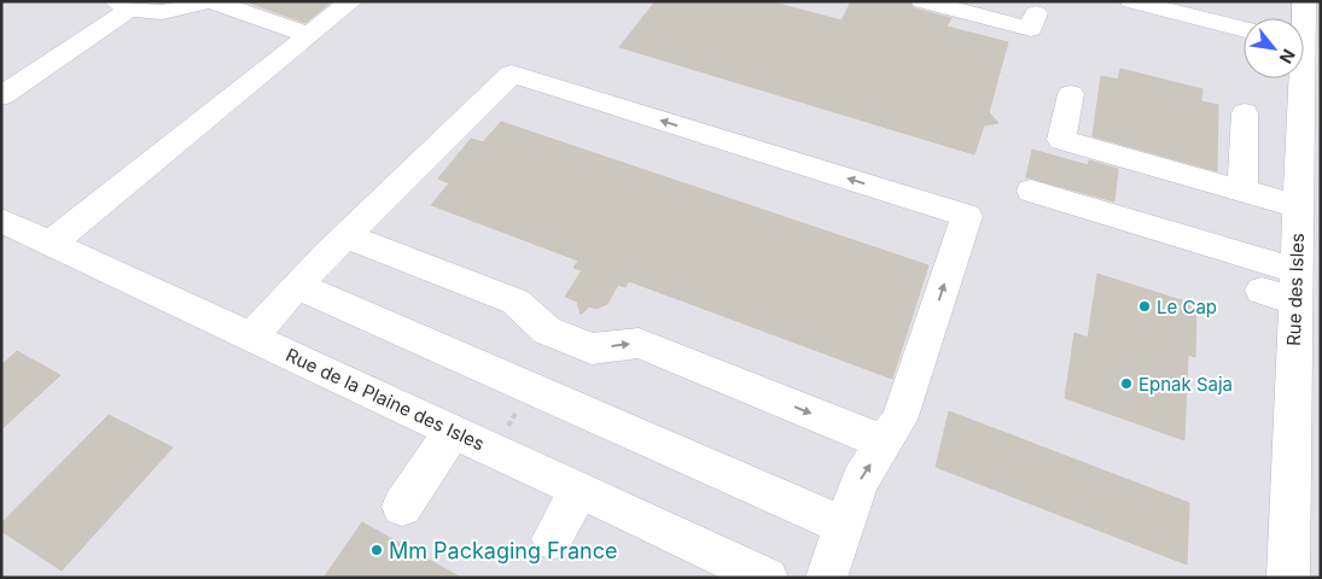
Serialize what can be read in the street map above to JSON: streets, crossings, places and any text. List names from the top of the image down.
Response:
{
  "streets": {
    "street": ["Rue des Isles", "Rue de la Plaine des Isles"]
  },
  "places": ["Le Cap", "Epnak Saja", "Mm Packaging France"],
  "north": "bottom right"
}
